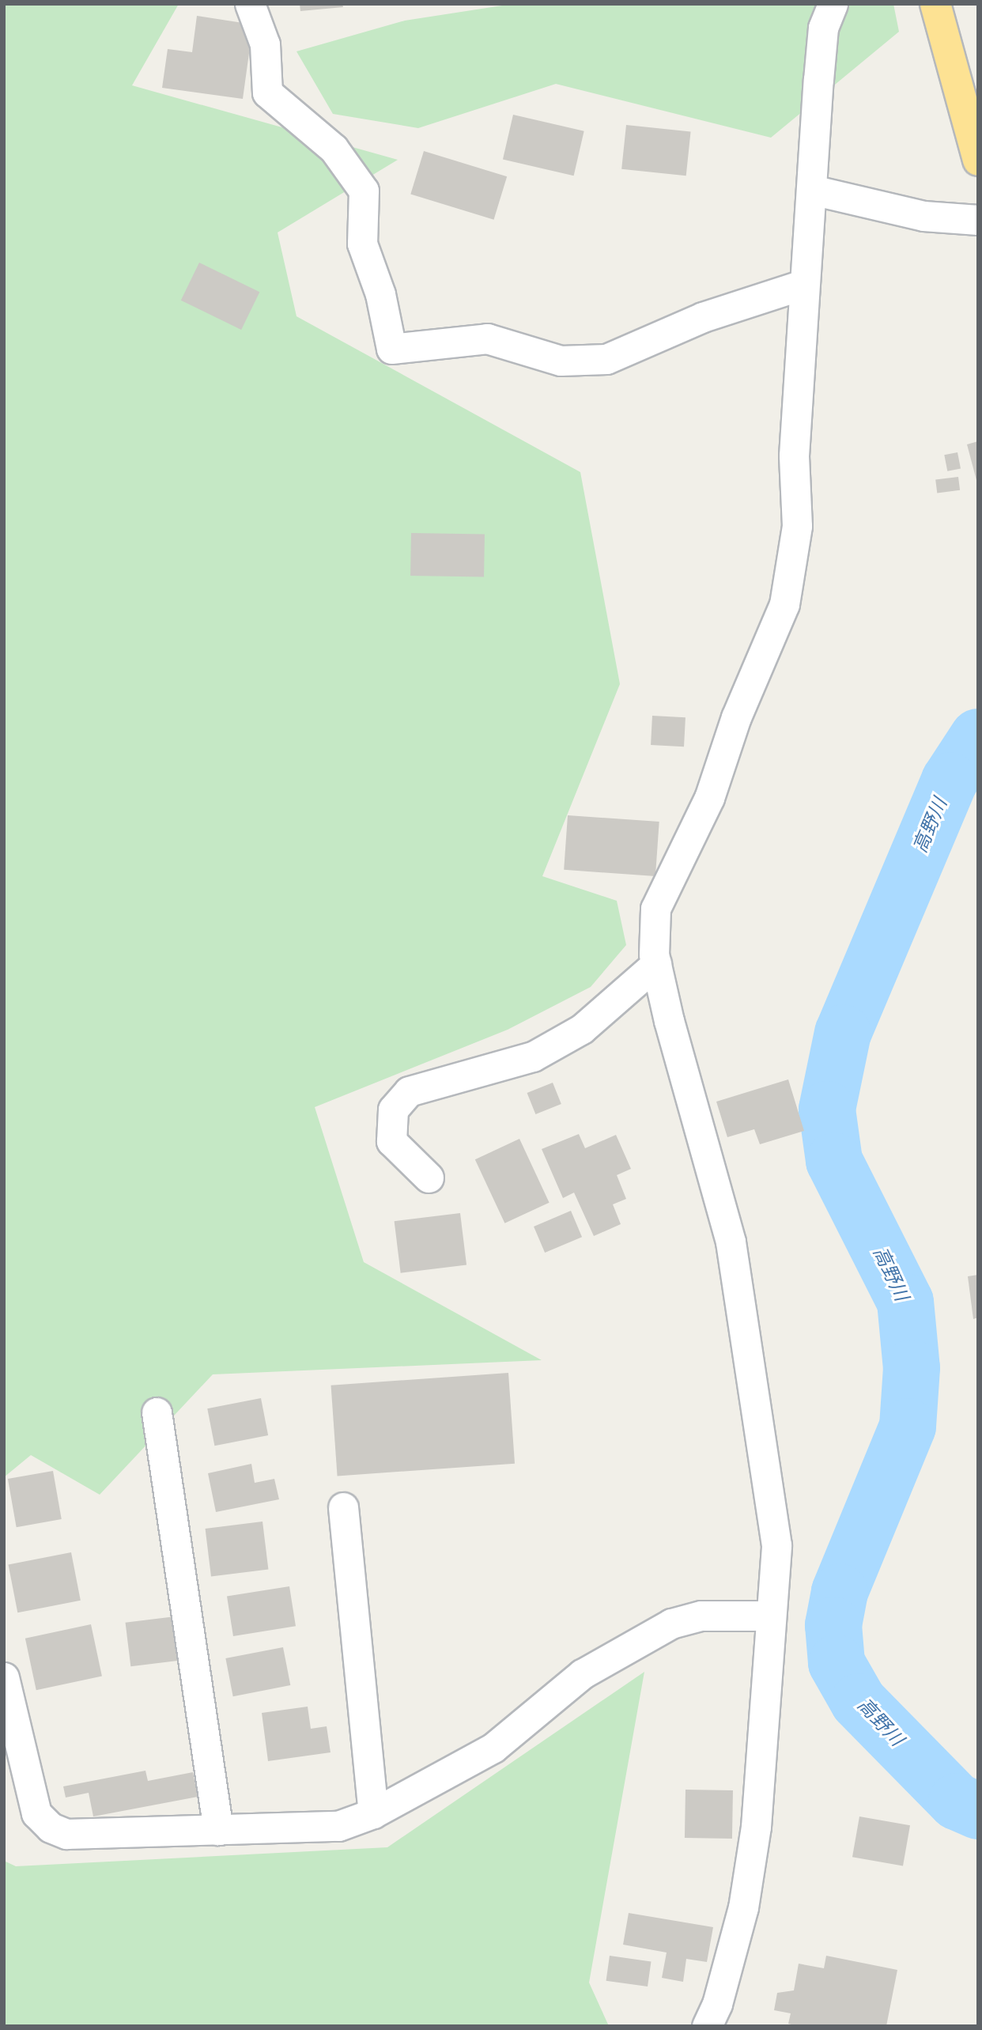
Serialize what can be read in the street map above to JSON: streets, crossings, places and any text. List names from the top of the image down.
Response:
{
  "water": ["高野川"]
}
